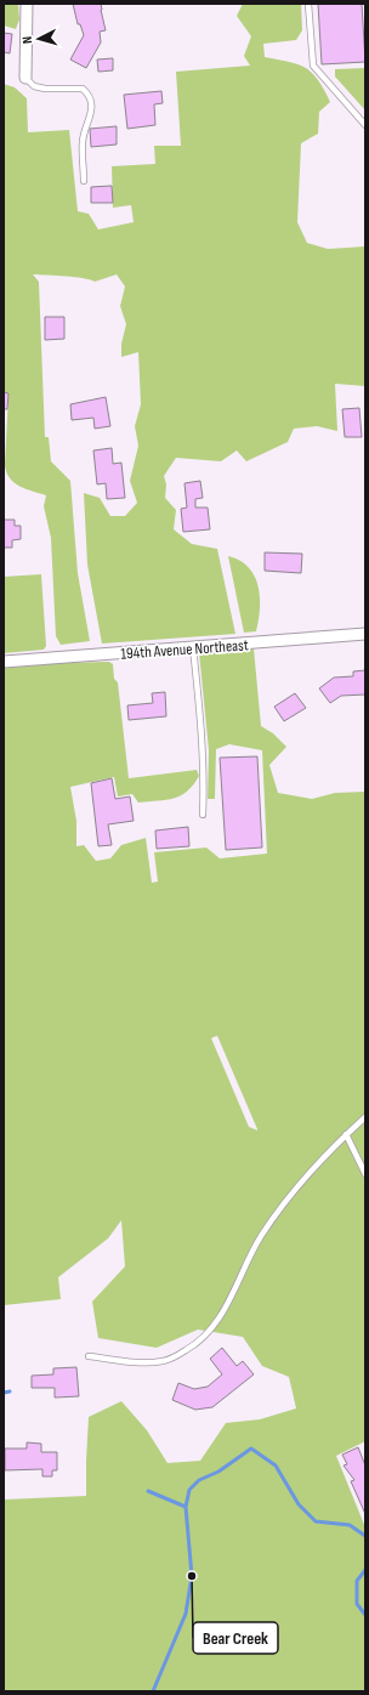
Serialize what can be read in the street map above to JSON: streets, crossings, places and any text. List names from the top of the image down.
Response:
{
  "streets": {
    "street": ["194th Avenue Northeast"]
  },
  "places": ["Bear Creek"],
  "north": "left"
}
